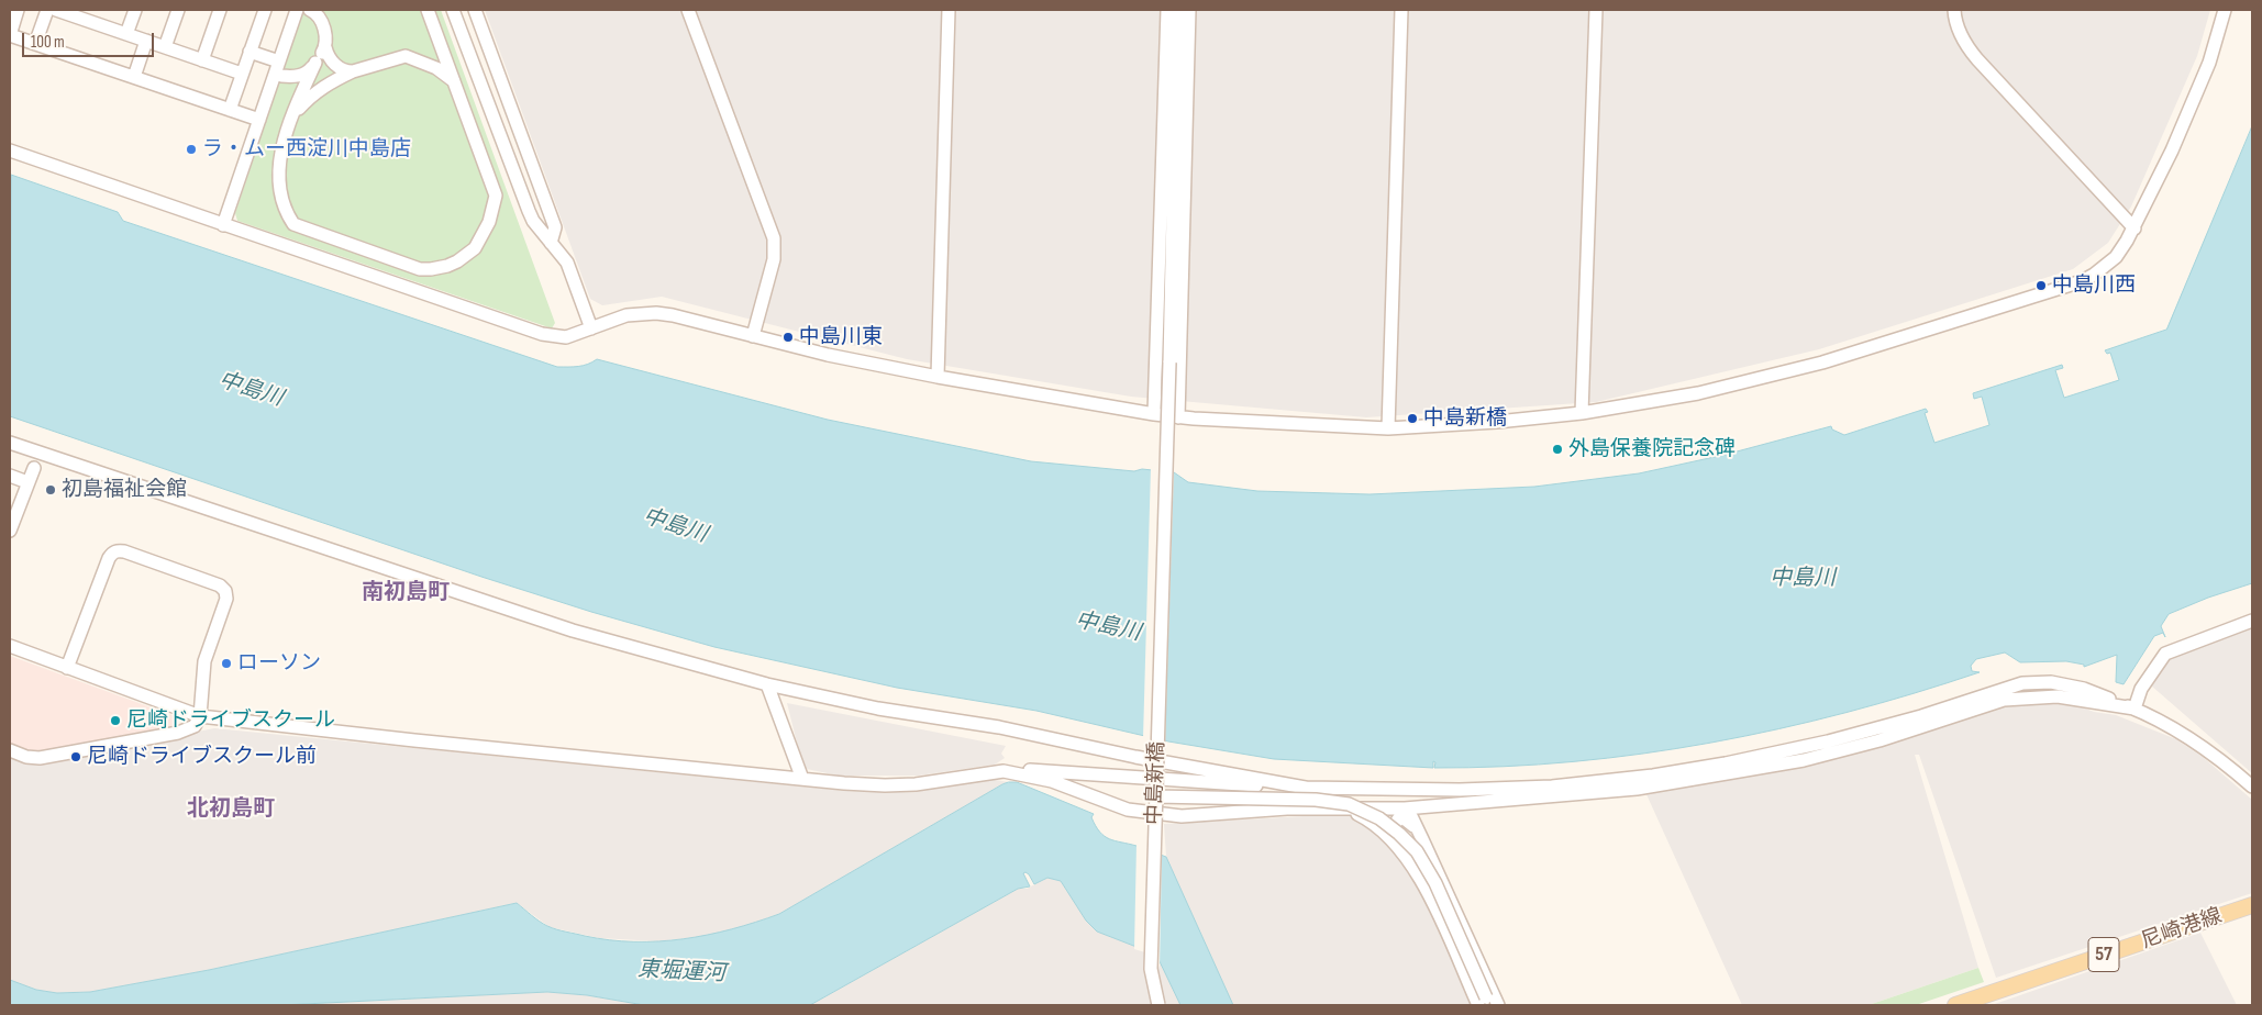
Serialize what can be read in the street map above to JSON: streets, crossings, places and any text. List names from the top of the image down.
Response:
{
  "streets": {
    "main road": ["尼崎港線", "57"],
    "street": ["中島新橋"]
  },
  "districts": ["南初島町", "北初島町"],
  "water": ["中島川", "東堀運河"],
  "places": [
    "ラ・ムー西淀川中島店",
    "中島川西",
    "中島川東",
    "中島新橋",
    "外島保養院記念碑",
    "初島福祉会館",
    "ローソン",
    "尼崎ドライブスクール",
    "尼崎ドライブスクール前"
  ],
  "scale_bar": "100 m"
}
